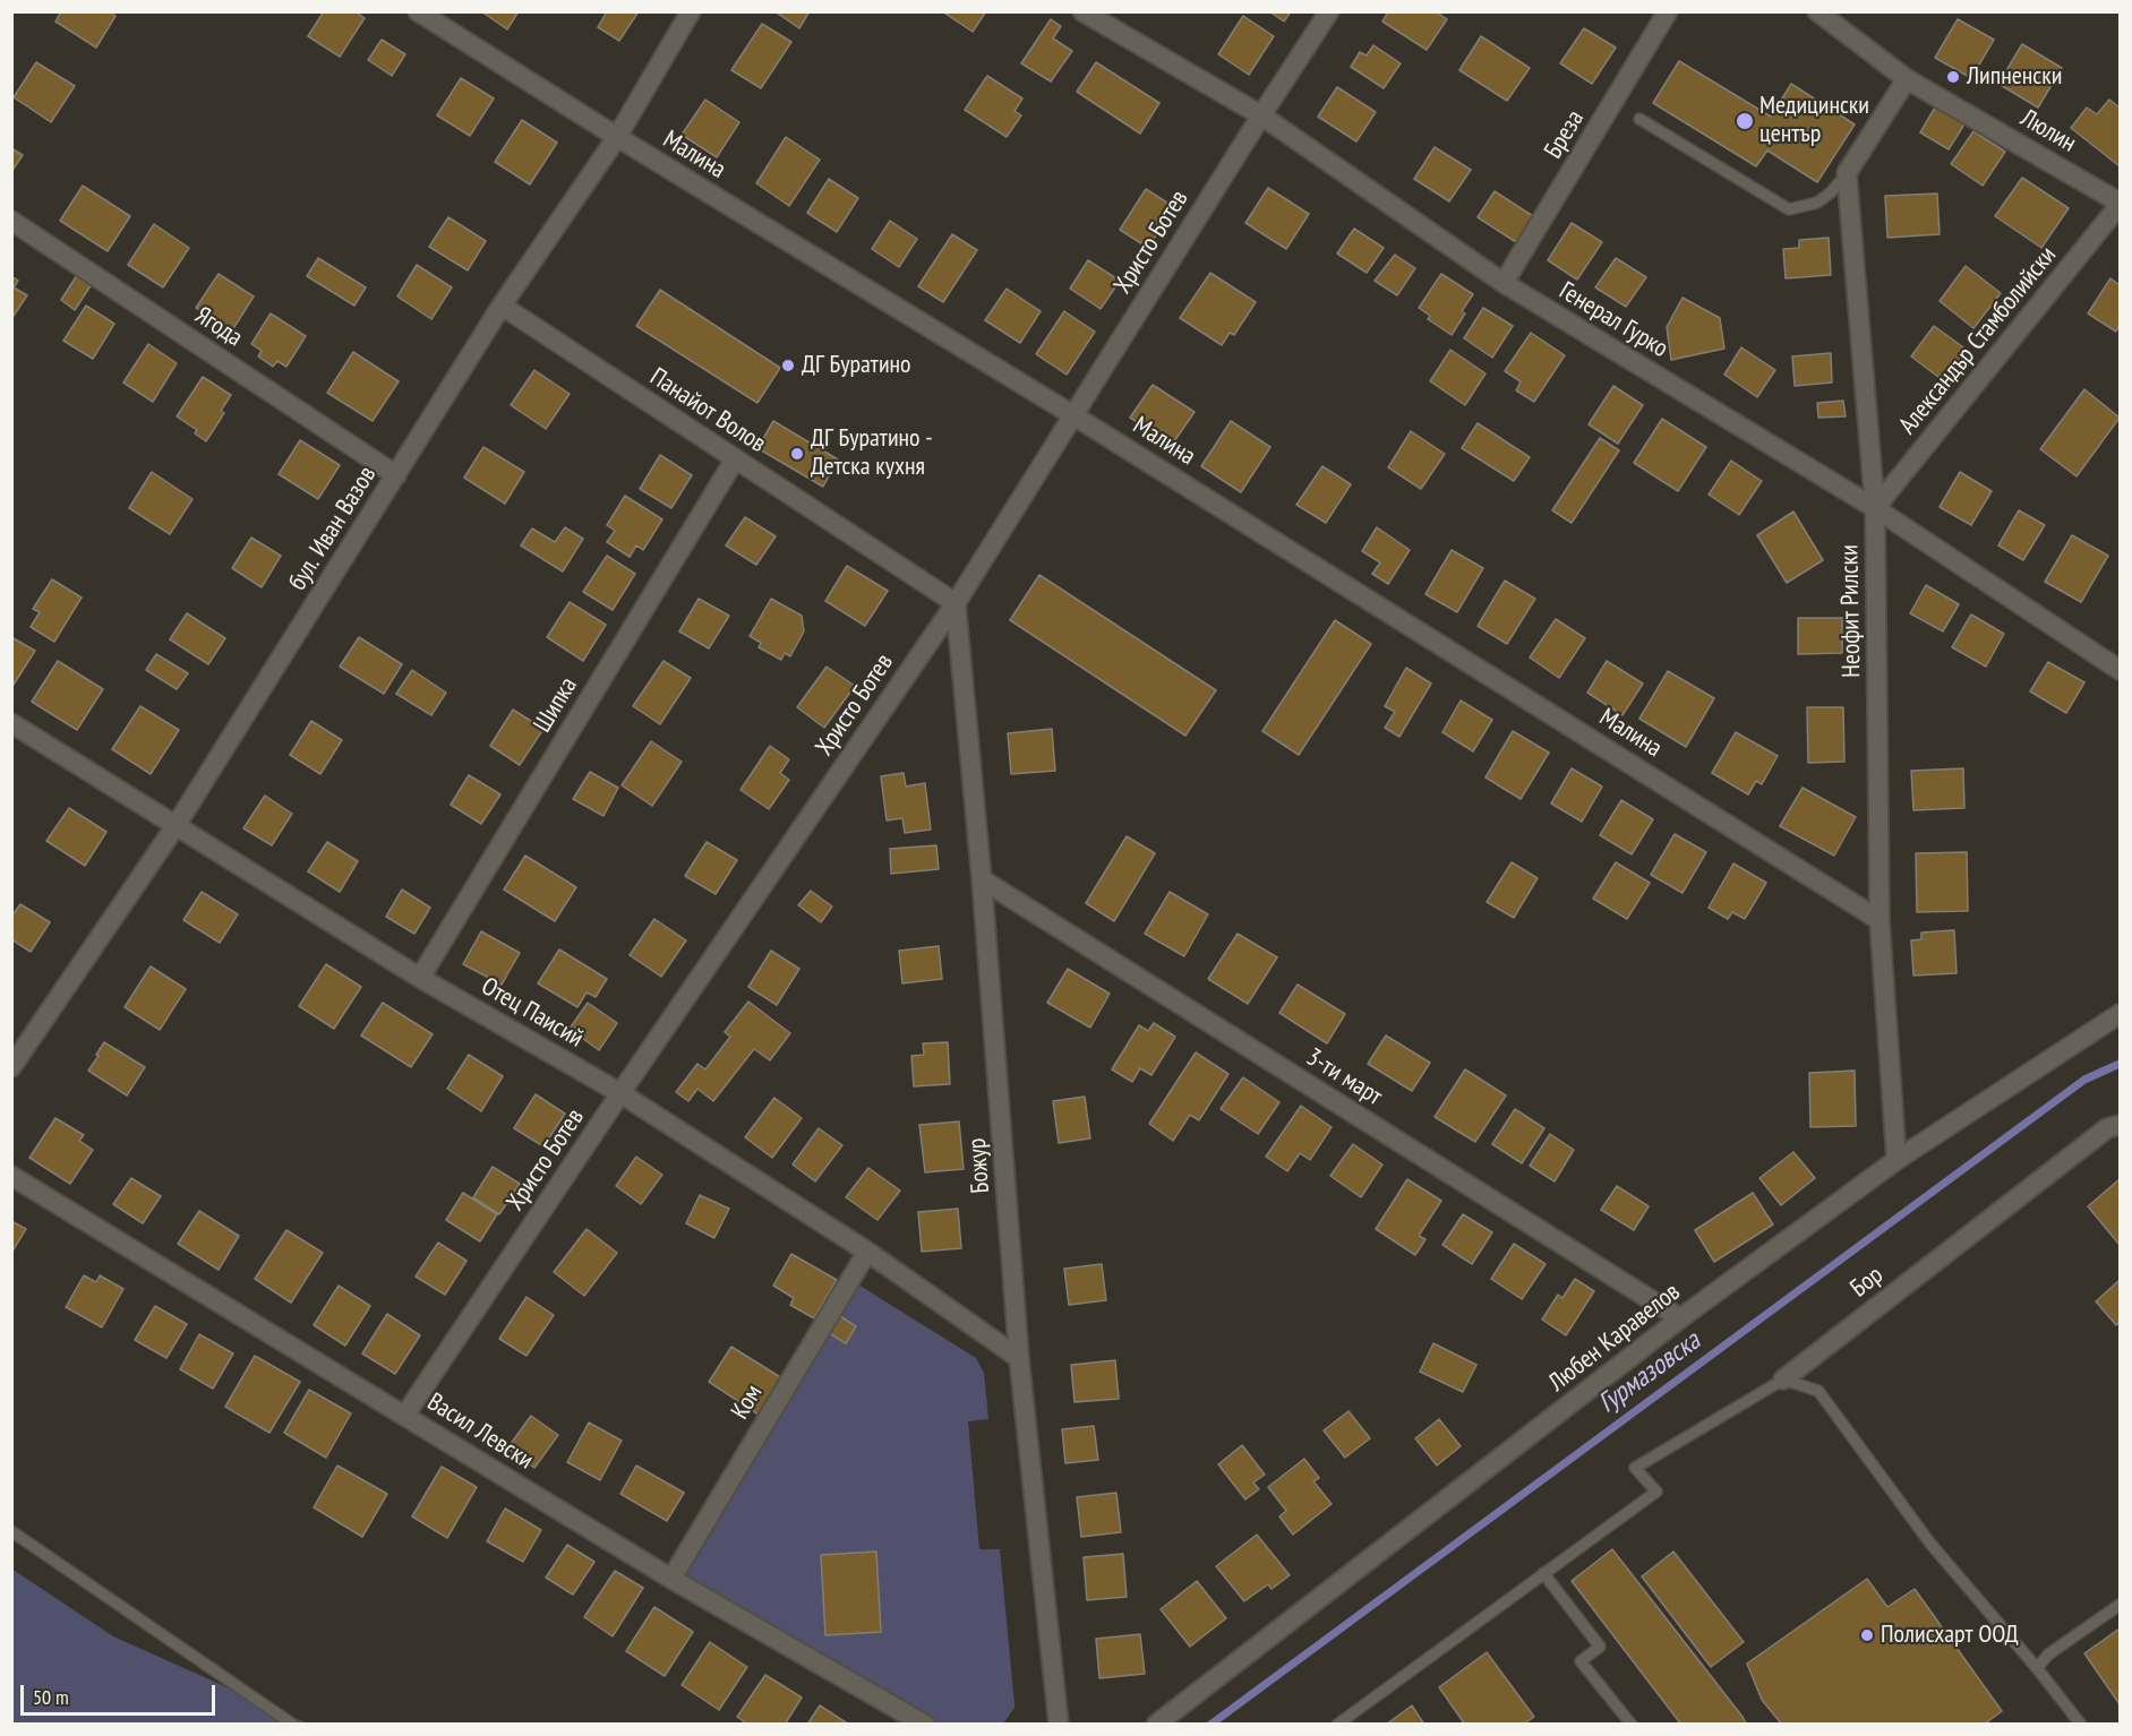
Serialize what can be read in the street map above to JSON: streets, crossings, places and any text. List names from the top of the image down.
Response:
{
  "streets": {
    "street": [
      "Люлин",
      "Бреза",
      "Малина",
      "Христо Ботев",
      "Генерал Гурко",
      "Ягода",
      "Александър Стамболийски",
      "Панайот Волов",
      "бул. Иван Вазов",
      "Неофит Рилски",
      "Шипка",
      "Отец Паисий",
      "3-ти март",
      "Божур",
      "Бор",
      "Любен Каравелов",
      "Ком",
      "Васил Левски"
    ]
  },
  "crossings": [
    ["Люлин", "Александър Стамболийски"],
    ["Бреза", "Генерал Гурко"],
    ["Малина", "Христо Ботев"],
    ["Малина", "бул. Иван Вазов"],
    ["Малина", "Неофит Рилски"],
    ["Христо Ботев", "Генерал Гурко"],
    ["Христо Ботев", "Панайот Волов"],
    ["Христо Ботев", "Отец Паисий"],
    ["Христо Ботев", "Божур"],
    ["Христо Ботев", "Васил Левски"],
    ["Генерал Гурко", "Александър Стамболийски"],
    ["Генерал Гурко", "Неофит Рилски"],
    ["Ягода", "бул. Иван Вазов"],
    ["Александър Стамболийски", "Неофит Рилски"],
    ["Панайот Волов", "бул. Иван Вазов"],
    ["Панайот Волов", "Шипка"],
    ["Панайот Волов", "Божур"],
    ["бул. Иван Вазов", "Отец Паисий"],
    ["Неофит Рилски", "Любен Каравелов"],
    ["Шипка", "Отец Паисий"],
    ["Отец Паисий", "Божур"],
    ["Отец Паисий", "Ком"],
    ["3-ти март", "Божур"],
    ["3-ти март", "Любен Каравелов"],
    ["Ком", "Васил Левски"]
  ],
  "water": ["Гурмазовска"],
  "places": [
    "Липненски",
    "Медицински център",
    "ДГ Буратино",
    "ДГ Буратино - Детска кухня",
    "Полисхарт ООД"
  ],
  "scale_bar": "50 m"
}
